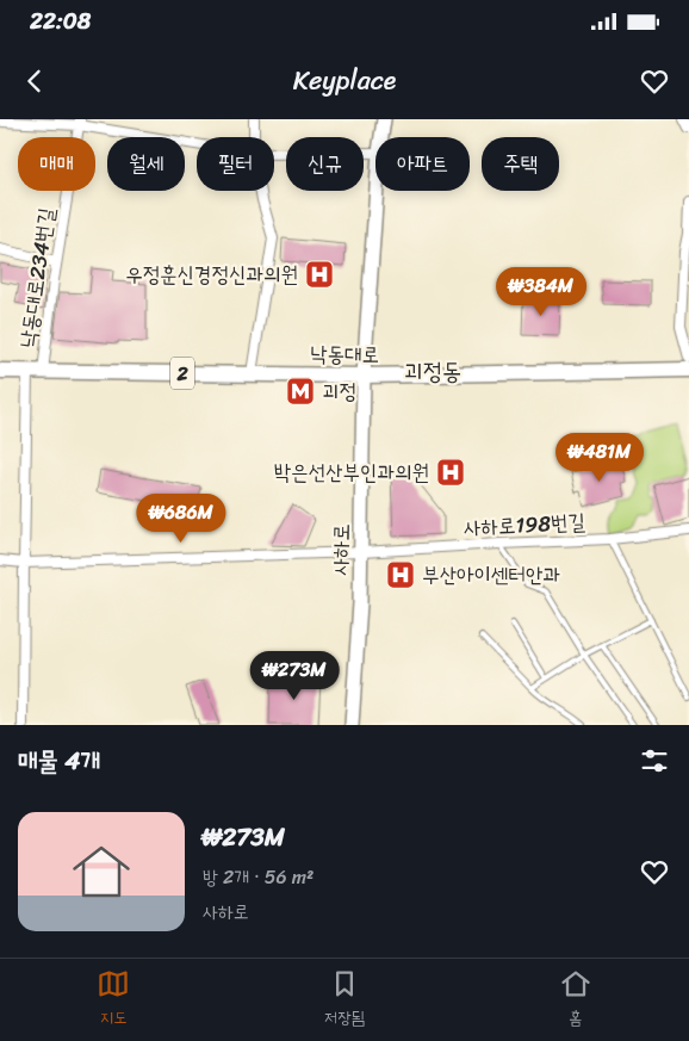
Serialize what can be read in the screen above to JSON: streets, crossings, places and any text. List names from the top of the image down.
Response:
{
  "streets": {
    "main road": ["낙동대로", "2"],
    "street": ["낙동대로234번길", "사하로198번길", "사하로"]
  },
  "crossings": [
    ["낙동대로234번길", "낙동대로"],
    ["낙동대로", "사하로"],
    ["사하로198번길", "사하로"]
  ],
  "districts": ["괴정동"],
  "places": {
    "hospital": ["우정훈신경정신과의원", "박은선산부인과의원", "부산아이센터안과"],
    "metro station": ["괴정"]
  },
  "page": {
    "status": "22:08",
    "header": "Keyplace",
    "chip": [
      "매매",
      "월세",
      "필터",
      "신규",
      "아파트",
      "주택"
    ],
    "price": [
      "₩384M",
      "₩481M",
      "₩686M",
      "₩273M"
    ],
    "heading": "매물 4개",
    "list": [
      {
        "name": "₩273M",
        "note": "방 2개 · 56 m² · 사하로"
      }
    ],
    "tabs": ["지도", "저장됨", "홈"]
  }
}
